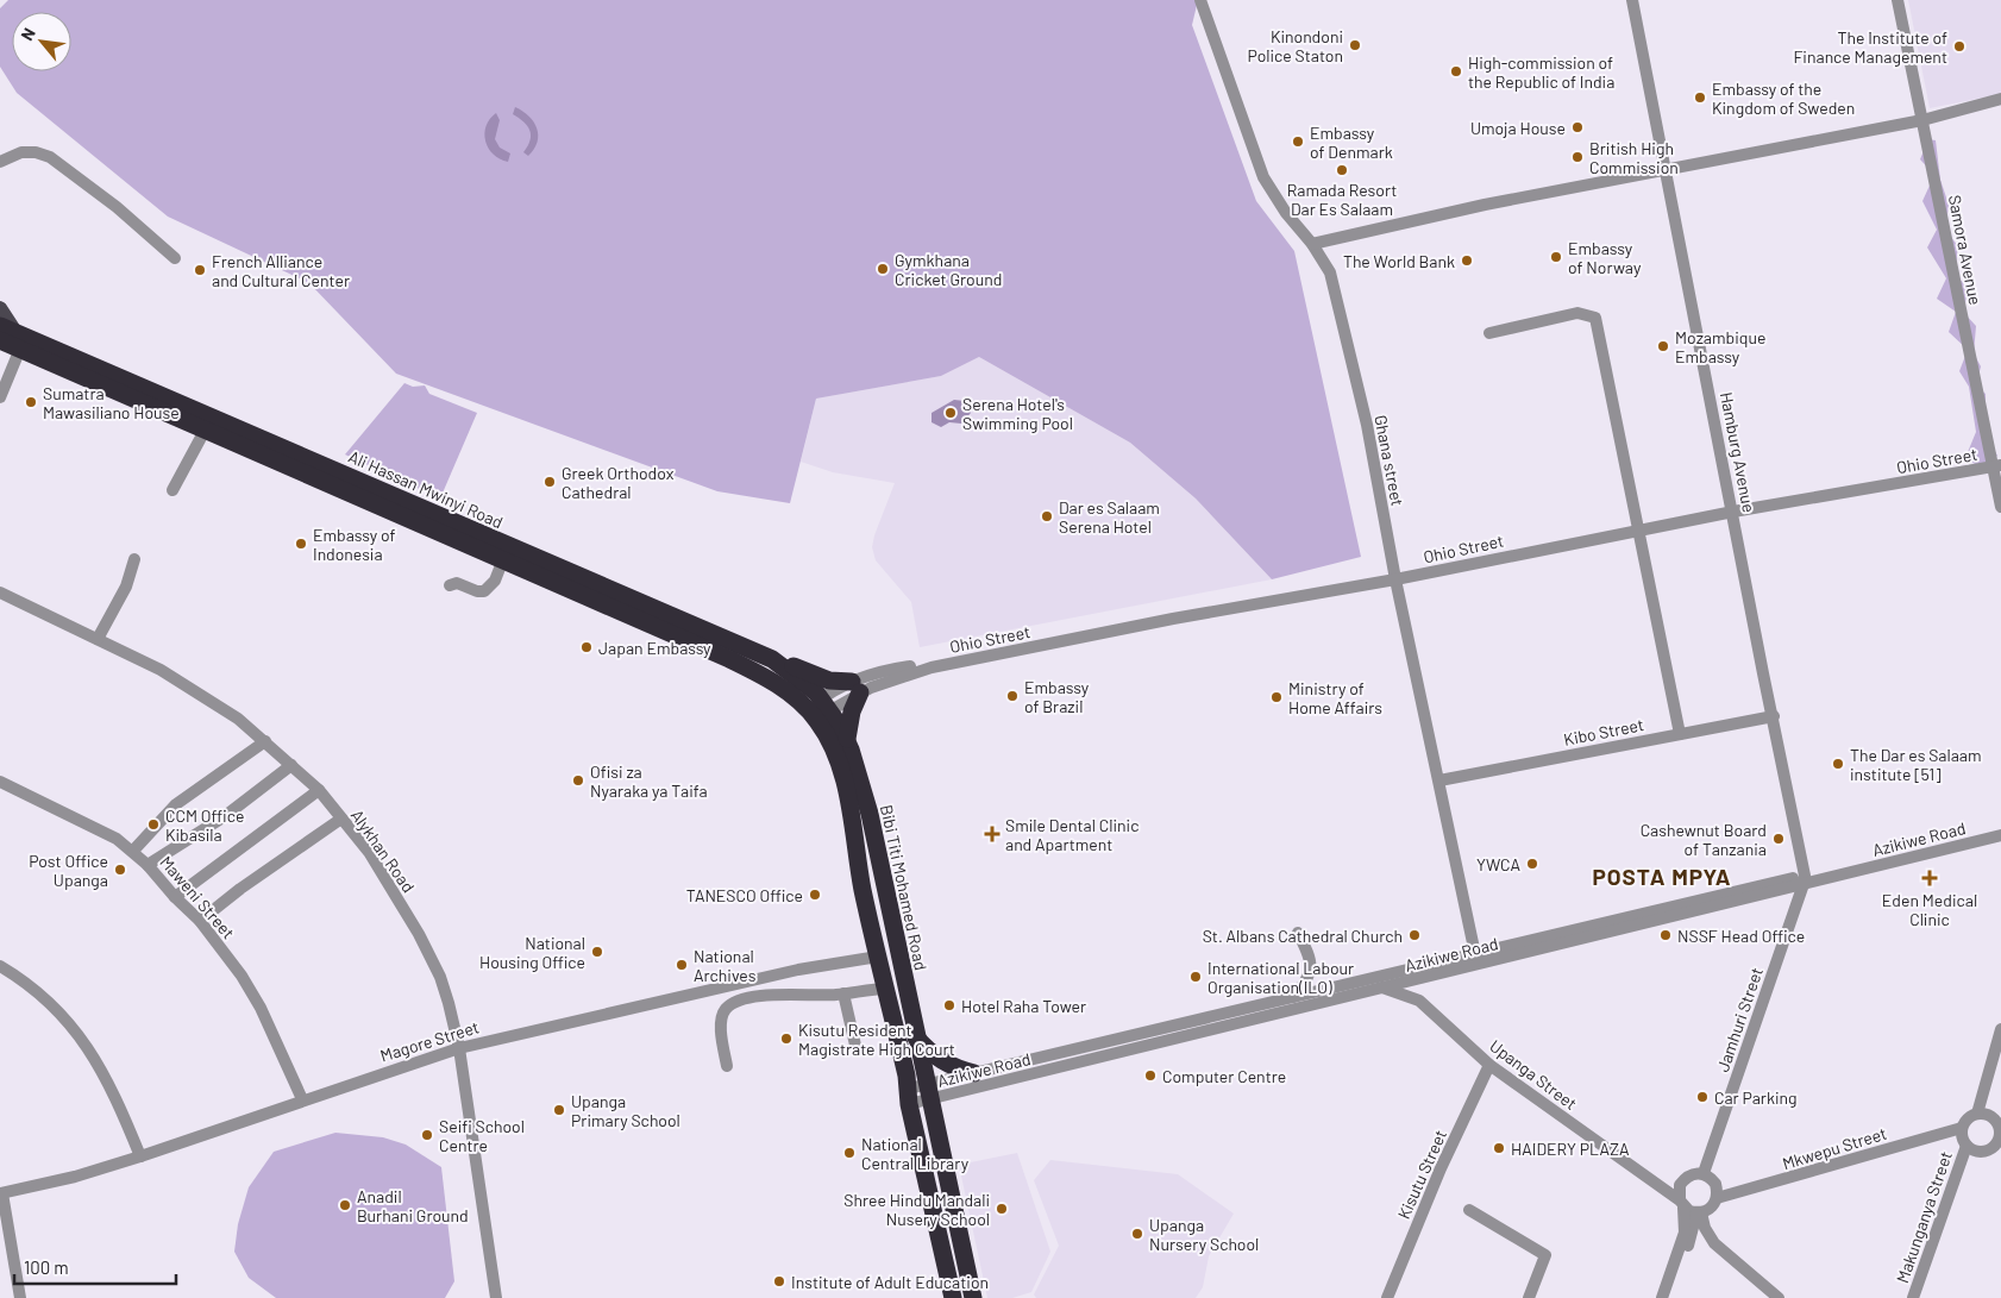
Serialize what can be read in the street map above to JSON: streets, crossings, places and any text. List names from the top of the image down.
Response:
{
  "streets": {
    "highway": ["Ali Hassan Mwinyi Road", "Bibi Titi Mohamed Road"],
    "street": [
      "Samora Avenue",
      "Hamburg Avenue",
      "Ghana street",
      "Ohio Street",
      "Kibo Street",
      "Azikiwe Road",
      "Alykhan Road",
      "Maweni Street",
      "Jamhuri Street",
      "Magore Street",
      "Upanga Street",
      "Mkwepu Street",
      "Kisutu Street",
      "Makunganya Street"
    ]
  },
  "crossings": [
    ["Samora Avenue", "Ohio Street"],
    ["Hamburg Avenue", "Ohio Street"],
    ["Hamburg Avenue", "Kibo Street"],
    ["Hamburg Avenue", "Azikiwe Road"],
    ["Hamburg Avenue", "Jamhuri Street"],
    ["Ghana street", "Ohio Street"],
    ["Ghana street", "Kibo Street"],
    ["Ghana street", "Azikiwe Road"],
    ["Ohio Street", "Ali Hassan Mwinyi Road"],
    ["Ohio Street", "Bibi Titi Mohamed Road"],
    ["Ali Hassan Mwinyi Road", "Bibi Titi Mohamed Road"],
    ["Azikiwe Road", "Bibi Titi Mohamed Road"],
    ["Azikiwe Road", "Jamhuri Street"],
    ["Azikiwe Road", "Upanga Street"],
    ["Alykhan Road", "Magore Street"],
    ["Bibi Titi Mohamed Road", "Magore Street"],
    ["Maweni Street", "Magore Street"],
    ["Jamhuri Street", "Upanga Street"],
    ["Jamhuri Street", "Mkwepu Street"],
    ["Upanga Street", "Mkwepu Street"],
    ["Upanga Street", "Kisutu Street"],
    ["Mkwepu Street", "Makunganya Street"]
  ],
  "districts": ["POSTA MPYA"],
  "places": {
    "other": [
      "Kinondoni Police Staton",
      "The Institute of Finance Management",
      "High-commission of the Republic of India",
      "Embassy of the Kingdom of Sweden",
      "Umoja House",
      "Embassy of Denmark",
      "British High Commission",
      "Ramada Resort Dar Es Salaam",
      "Embassy of Norway",
      "The World Bank",
      "Gymkhana Cricket Ground",
      "French Alliance and Cultural Center",
      "Mozambique Embassy",
      "Sumatra Mawasiliano House",
      "Serena Hotel's Swimming Pool",
      "Greek Orthodox Cathedral",
      "Dar es Salaam Serena Hotel",
      "Embassy of Indonesia",
      "Japan Embassy",
      "Embassy of Brazil",
      "Ministry of Home Affairs",
      "The Dar es Salaam institute [51]",
      "Ofisi za Nyaraka ya Taifa",
      "CCM Office Kibasila",
      "Cashewnut Board of Tanzania",
      "YWCA",
      "Post Office Upanga",
      "TANESCO Office",
      "St. Albans Cathedral Church",
      "NSSF Head Office",
      "National Housing Office",
      "National Archives",
      "International Labour Organisation(ILO)",
      "Hotel Raha Tower",
      "Kisutu Resident Magistrate High Court",
      "Computer Centre",
      "Car Parking",
      "Upanga Primary School",
      "Seifi School Centre",
      "HAIDERY PLAZA",
      "National Central Library",
      "Anadil Burhani Ground",
      "Shree Hindu Mandali Nusery School",
      "Upanga Nursery School",
      "Institute of Adult Education"
    ],
    "health": ["Smile Dental Clinic and Apartment", "Eden Medical Clinic"]
  },
  "scale_bar": "100 m",
  "north": "top left"
}
